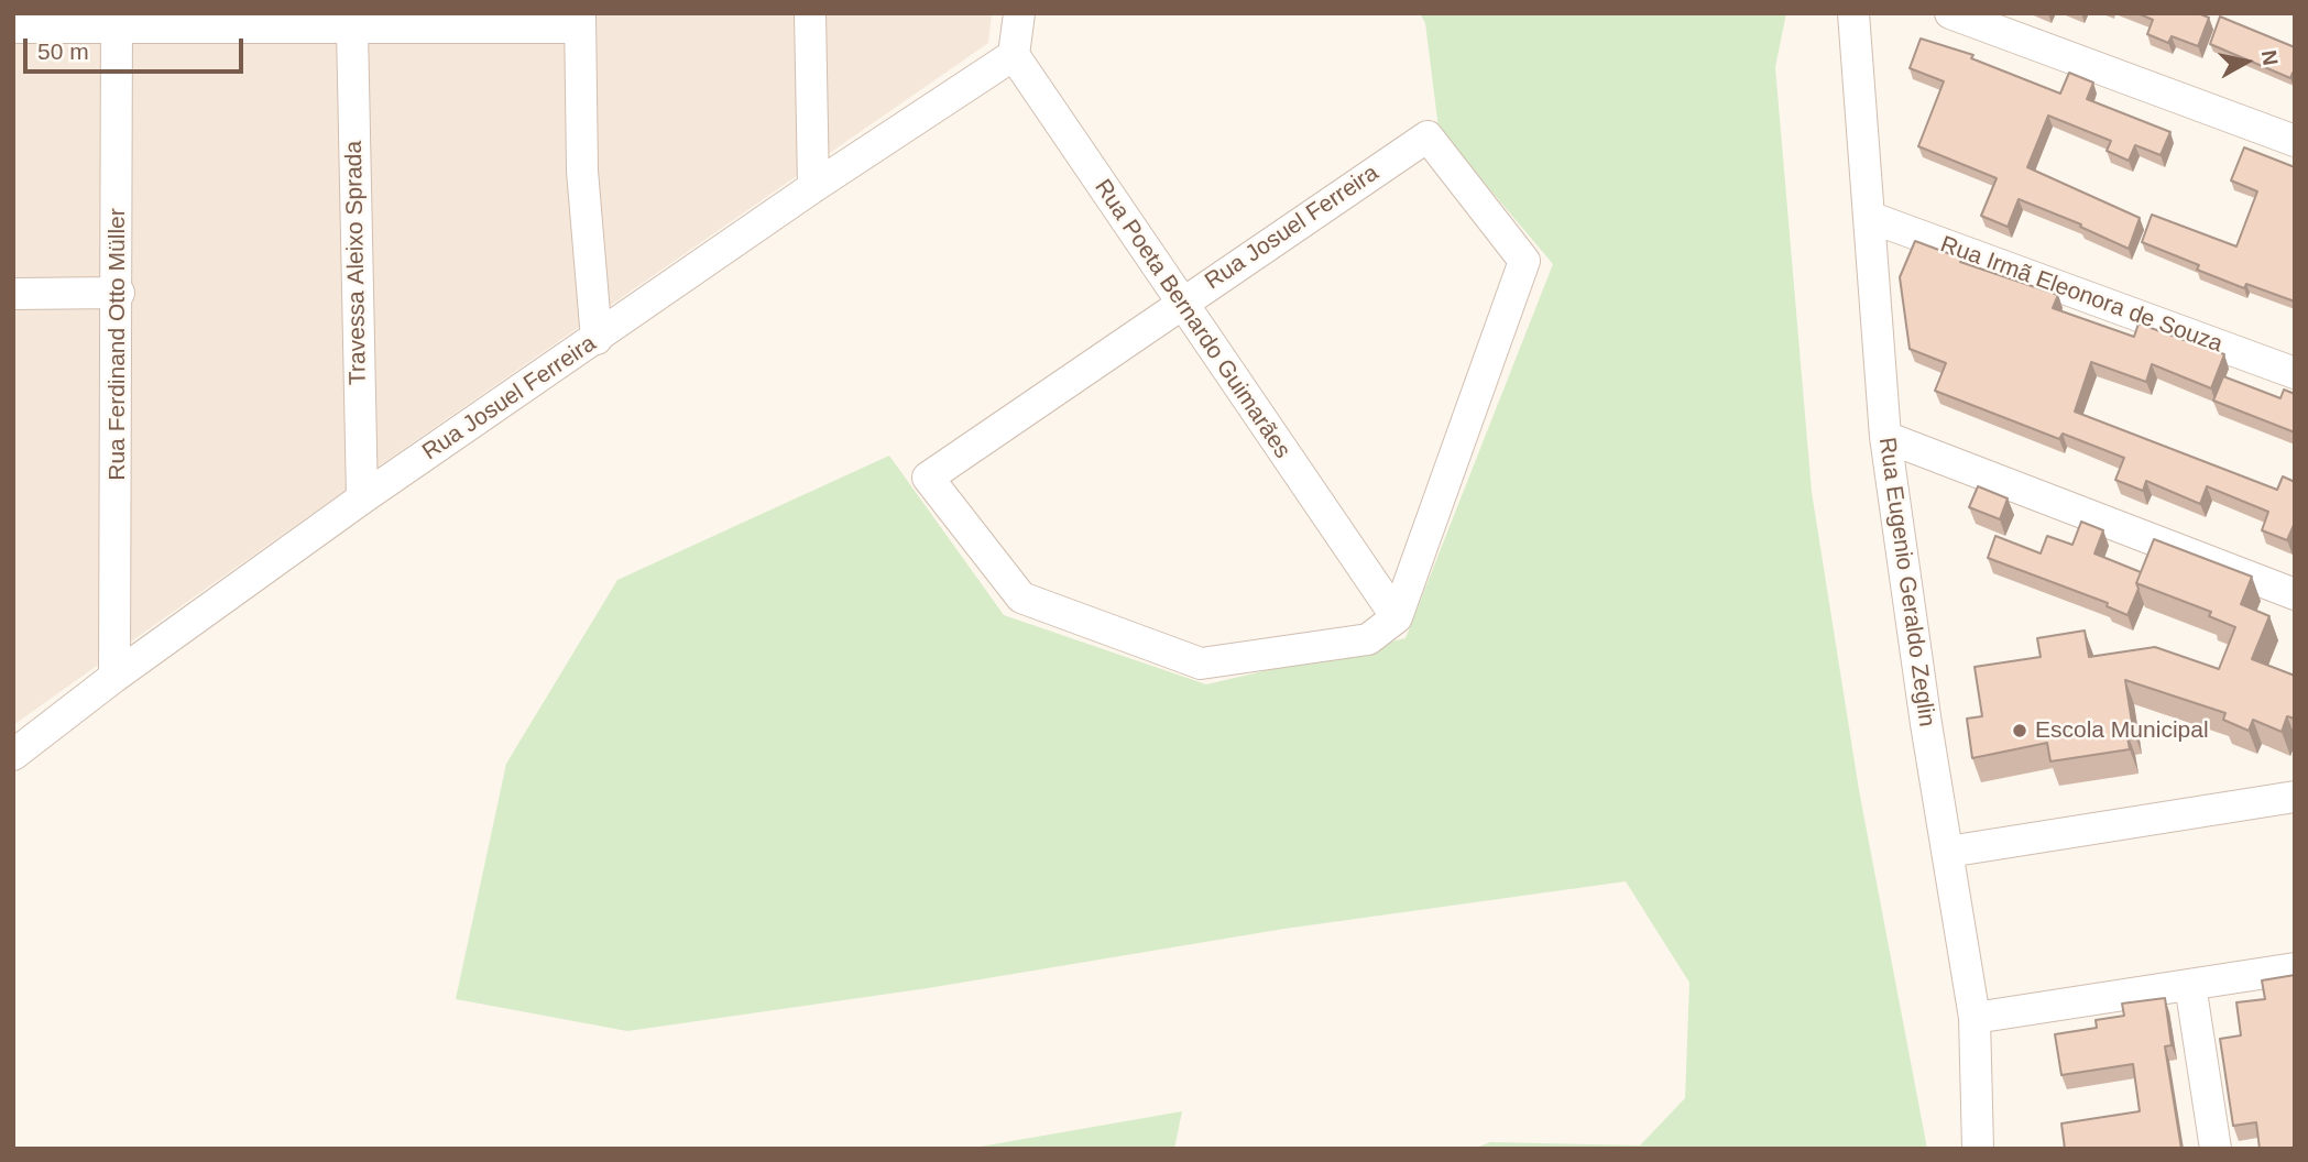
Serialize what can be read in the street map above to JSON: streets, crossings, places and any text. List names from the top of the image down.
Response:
{
  "streets": {
    "street": [
      "Rua Josuel Ferreira",
      "Travessa Aleixo Sprada",
      "Rua Irmã Eleonora de Souza",
      "Rua Poeta Bernardo Guimarães",
      "Rua Ferdinand Otto Müller",
      "Rua Eugenio Geraldo Zeglin"
    ]
  },
  "crossings": [
    ["Rua Josuel Ferreira", "Travessa Aleixo Sprada"],
    ["Rua Josuel Ferreira", "Rua Poeta Bernardo Guimarães"],
    ["Rua Josuel Ferreira", "Rua Ferdinand Otto Müller"],
    ["Rua Irmã Eleonora de Souza", "Rua Eugenio Geraldo Zeglin"]
  ],
  "places": ["Escola Municipal"],
  "scale_bar": "50 m",
  "north": "right"
}
